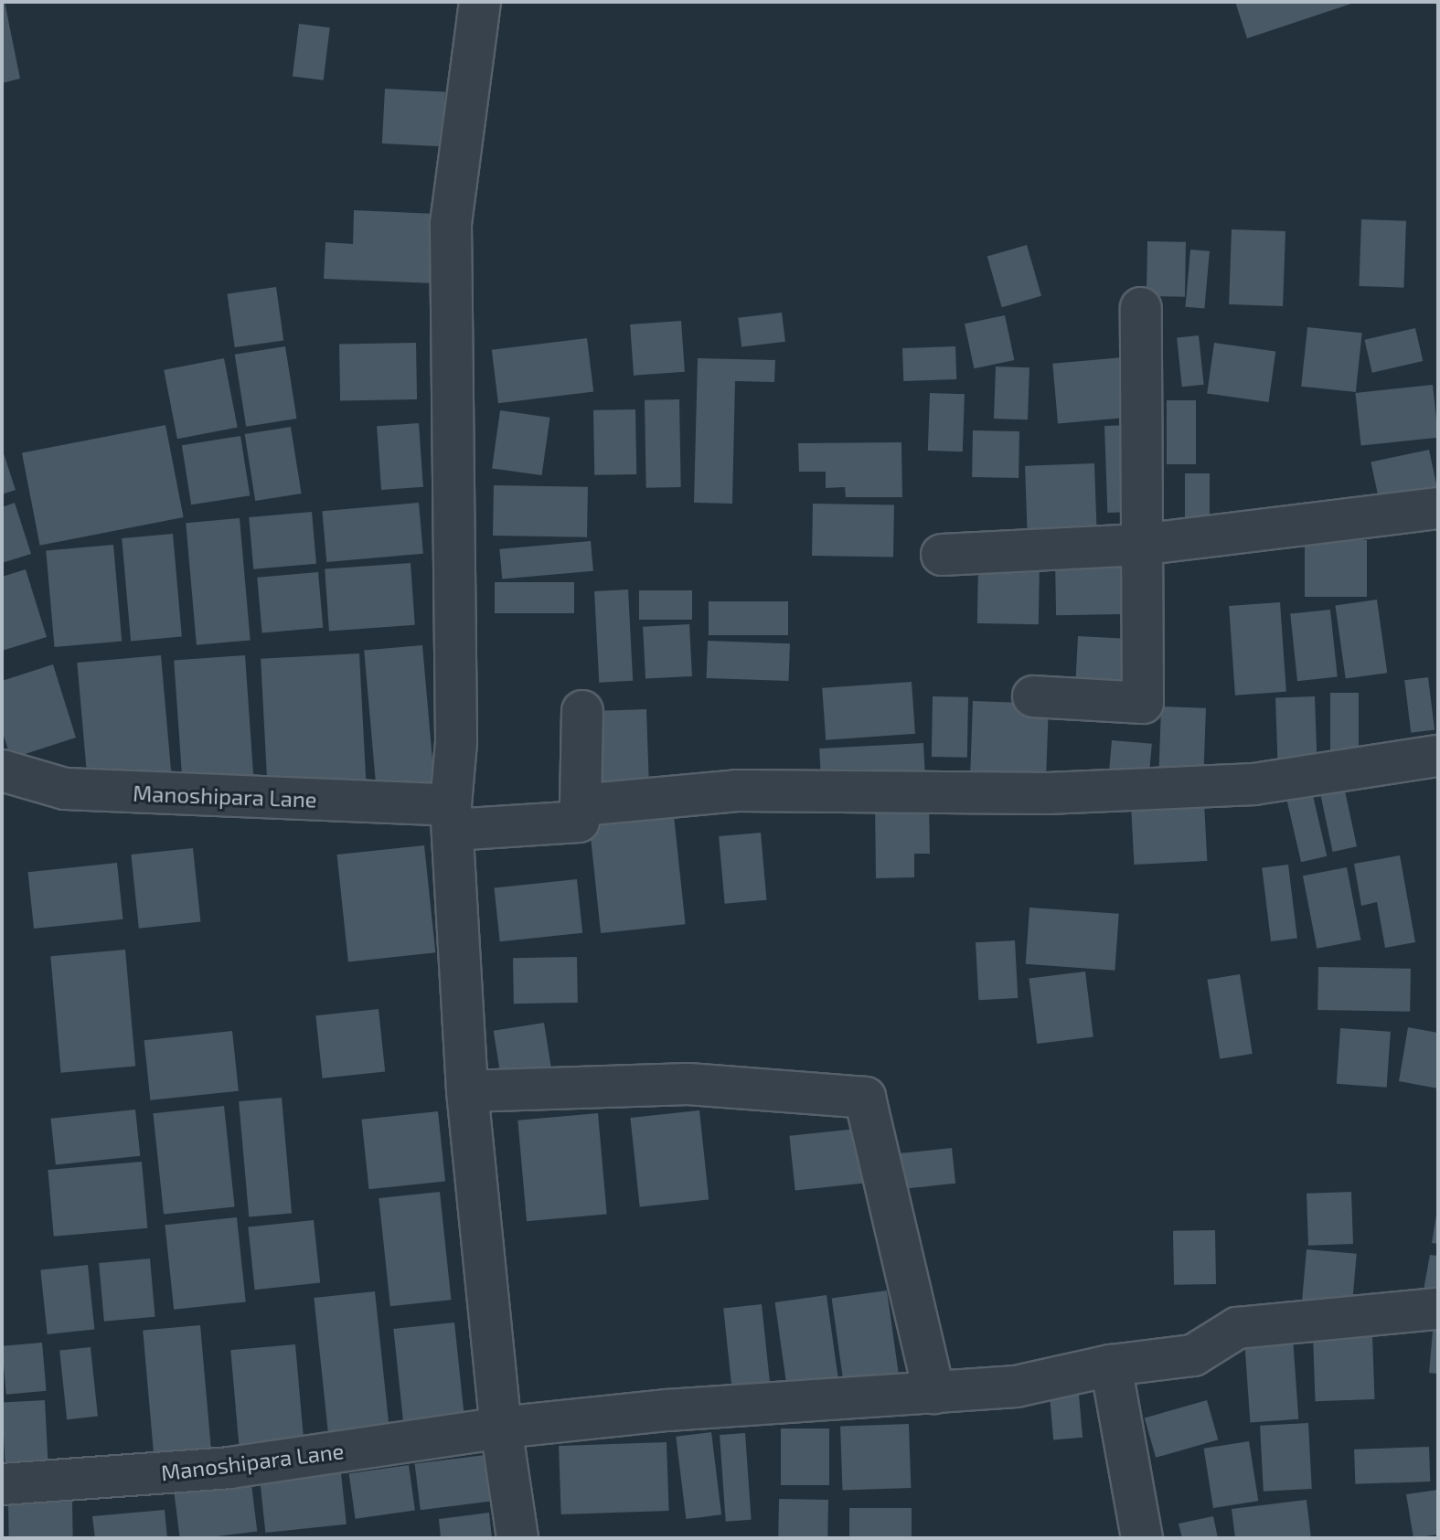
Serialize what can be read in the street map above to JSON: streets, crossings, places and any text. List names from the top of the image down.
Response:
{
  "streets": {
    "street": ["Manoshipara Lane"]
  }
}
